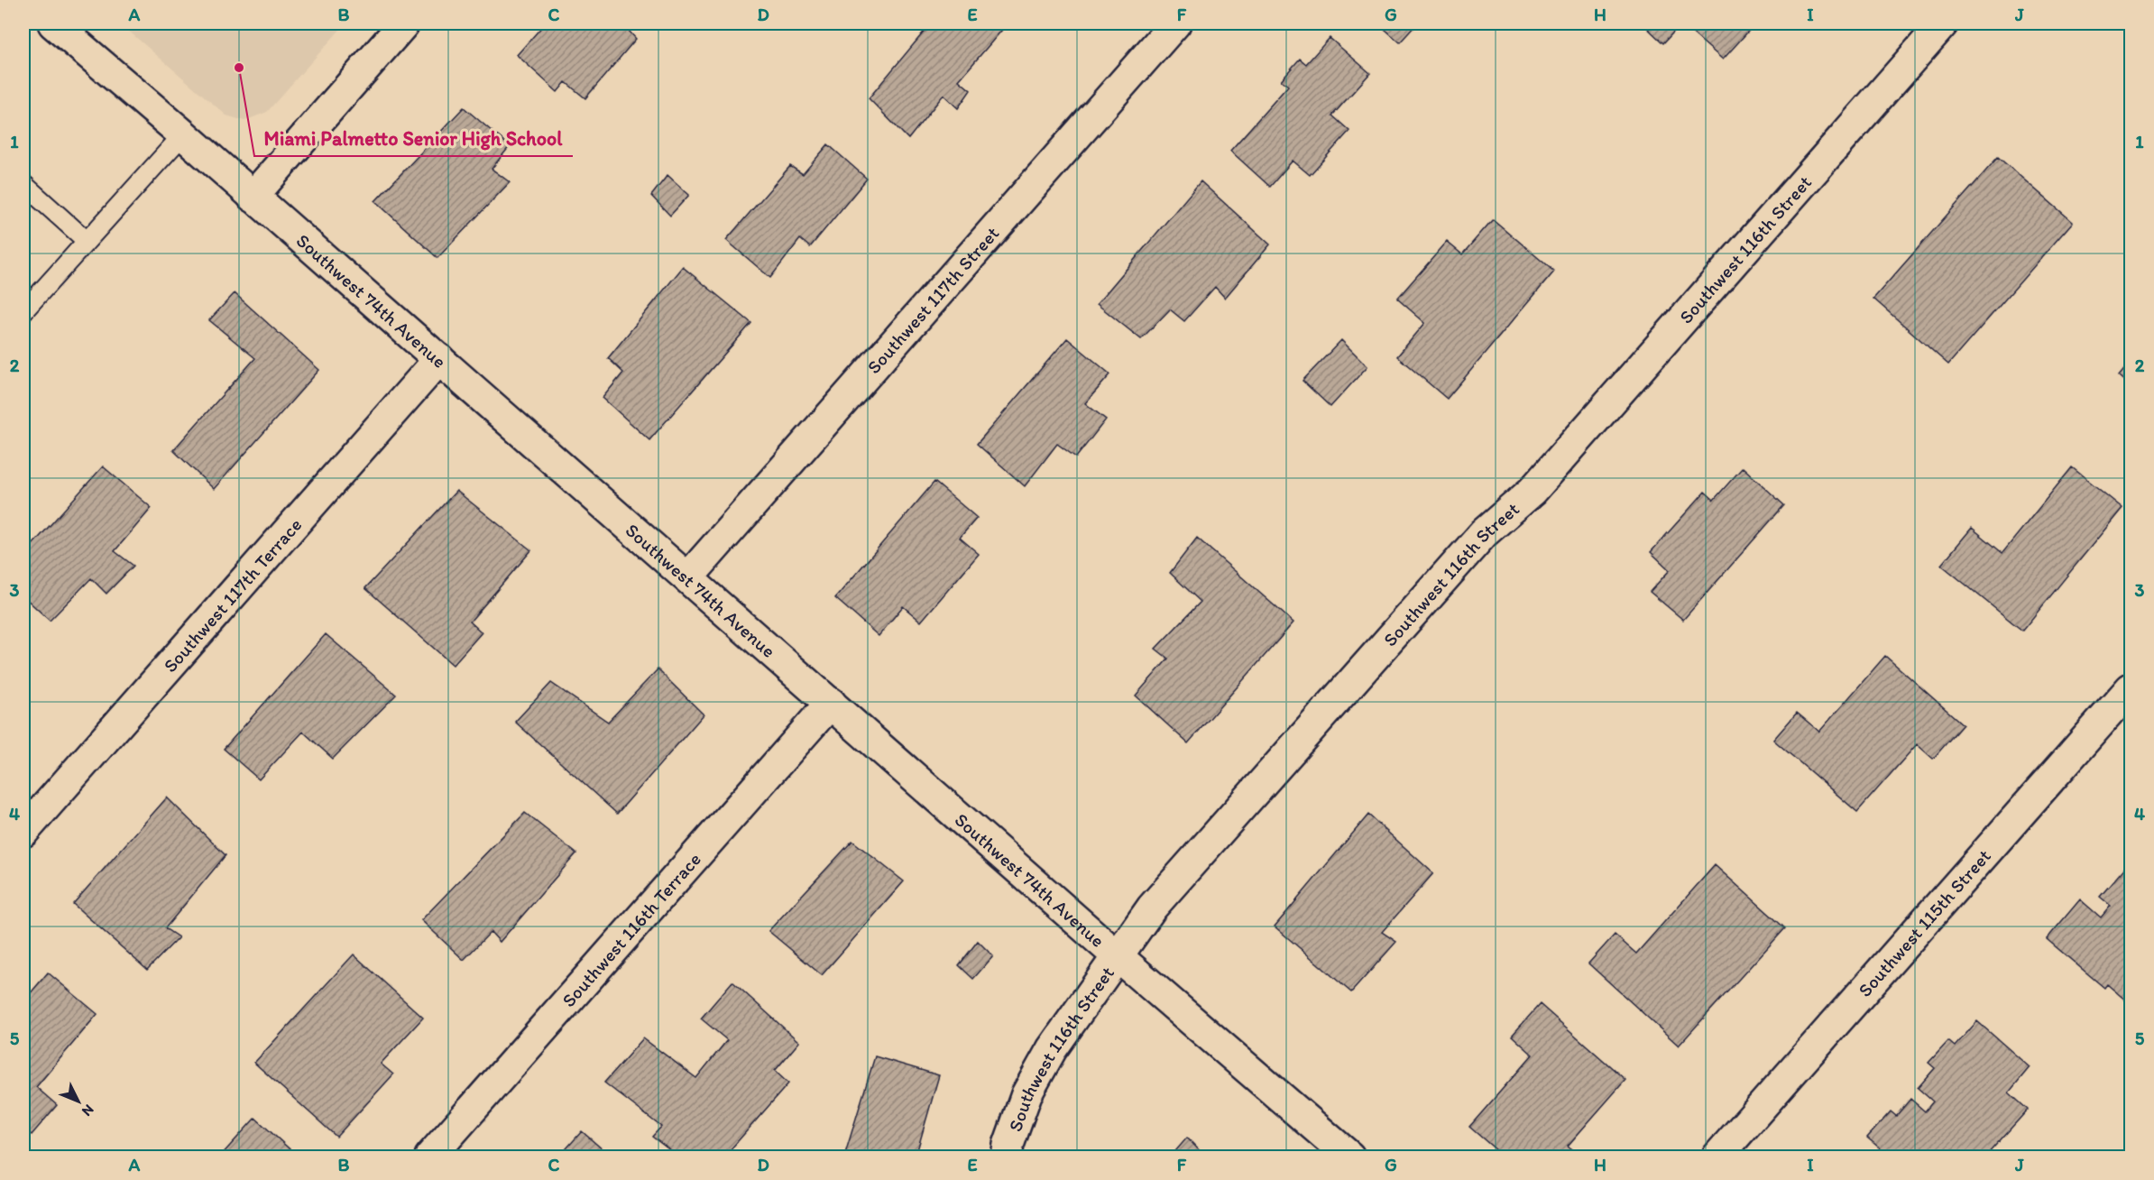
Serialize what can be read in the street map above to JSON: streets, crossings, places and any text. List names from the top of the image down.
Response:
{
  "streets": {
    "street": [
      "Southwest 116th Street",
      "Southwest 74th Avenue",
      "Southwest 117th Street",
      "Southwest 117th Terrace",
      "Southwest 115th Street",
      "Southwest 116th Terrace"
    ]
  },
  "crossings": [
    ["Southwest 116th Street", "Southwest 74th Avenue"],
    ["Southwest 74th Avenue", "Southwest 117th Street"],
    ["Southwest 74th Avenue", "Southwest 117th Terrace"],
    ["Southwest 74th Avenue", "Southwest 116th Terrace"]
  ],
  "places": ["Miami Palmetto Senior High School"],
  "north": "bottom right",
  "grid": {
    "columns": [
      "A",
      "B",
      "C",
      "D",
      "E",
      "F",
      "G",
      "H",
      "I",
      "J"
    ],
    "rows": [
      "1",
      "2",
      "3",
      "4",
      "5"
    ]
  }
}
